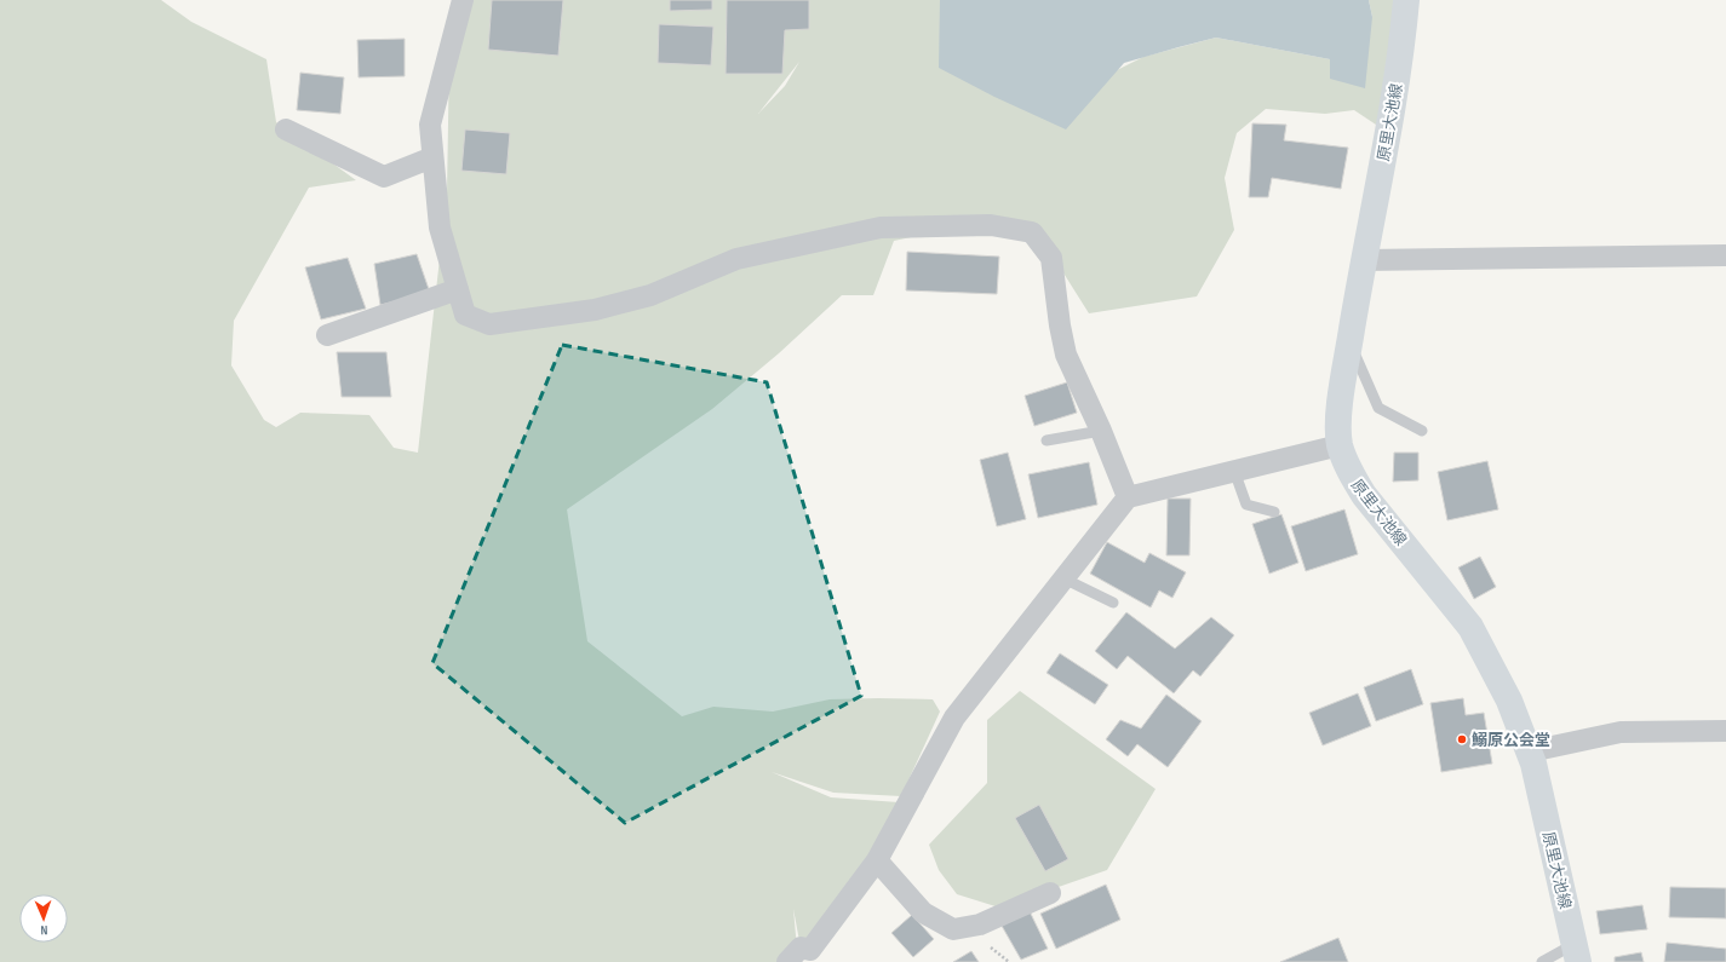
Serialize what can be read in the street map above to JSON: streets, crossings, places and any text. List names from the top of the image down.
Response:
{
  "streets": {
    "main road": ["原里大池線"]
  },
  "places": ["鰯原公会堂"],
  "north": "bottom"
}
